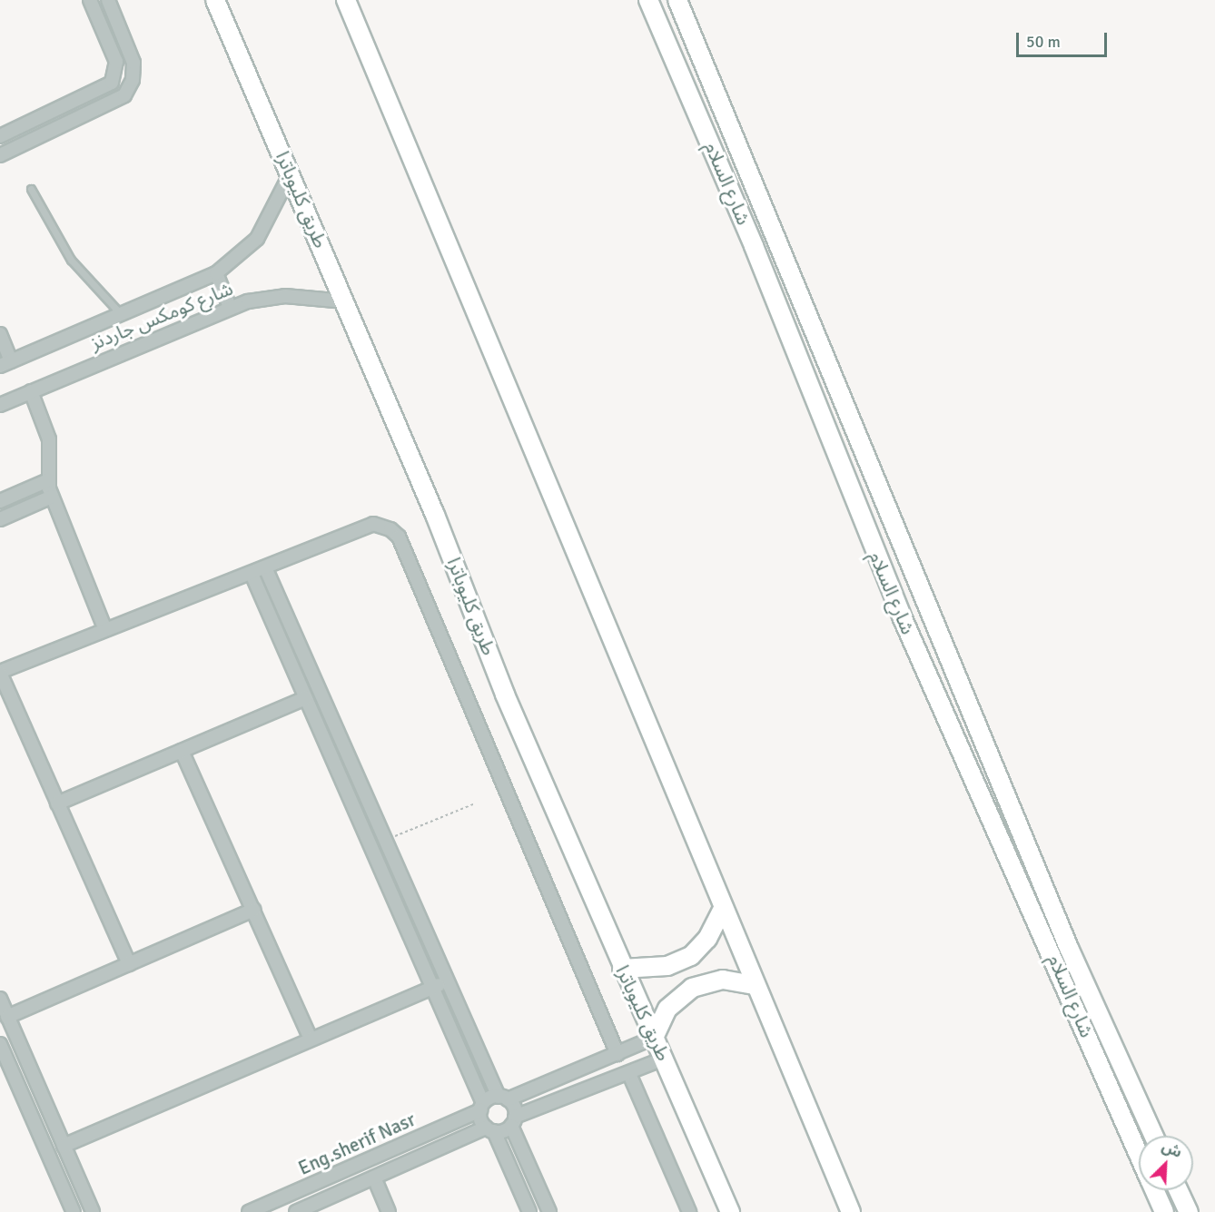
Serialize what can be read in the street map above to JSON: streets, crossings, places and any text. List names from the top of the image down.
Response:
{
  "streets": {
    "main road": ["شارع السلام", "طريق كليوباترا"],
    "street": ["شارع كومكس جاردنز", "Eng.sherif Nasr"]
  },
  "crossings": [
    ["طريق كليوباترا", "شارع كومكس جاردنز"],
    ["طريق كليوباترا", "Eng.sherif Nasr"]
  ],
  "scale_bar": "50 m",
  "north": "top right"
}
